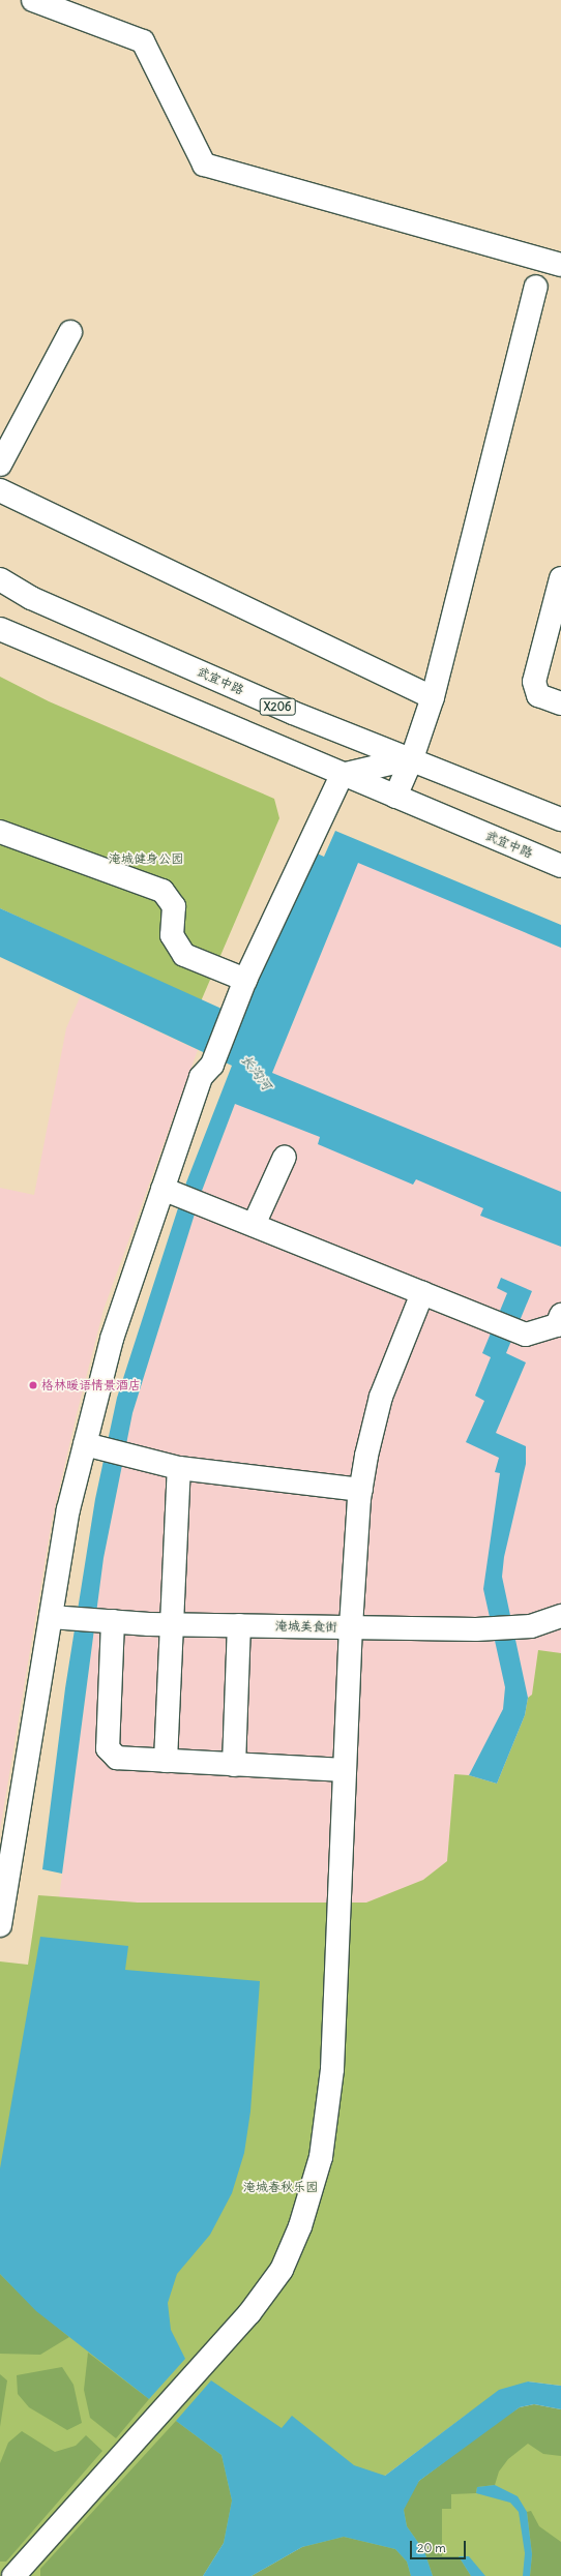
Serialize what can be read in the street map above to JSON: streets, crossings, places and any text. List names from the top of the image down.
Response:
{
  "streets": {
    "main road": ["武宜中路", "X206", "淹城美食街"]
  },
  "water": ["长沟河"],
  "parks": ["淹城健身公园", "淹城春秋乐园"],
  "places": ["格林暖语情景酒店"],
  "scale_bar": "20 m"
}
